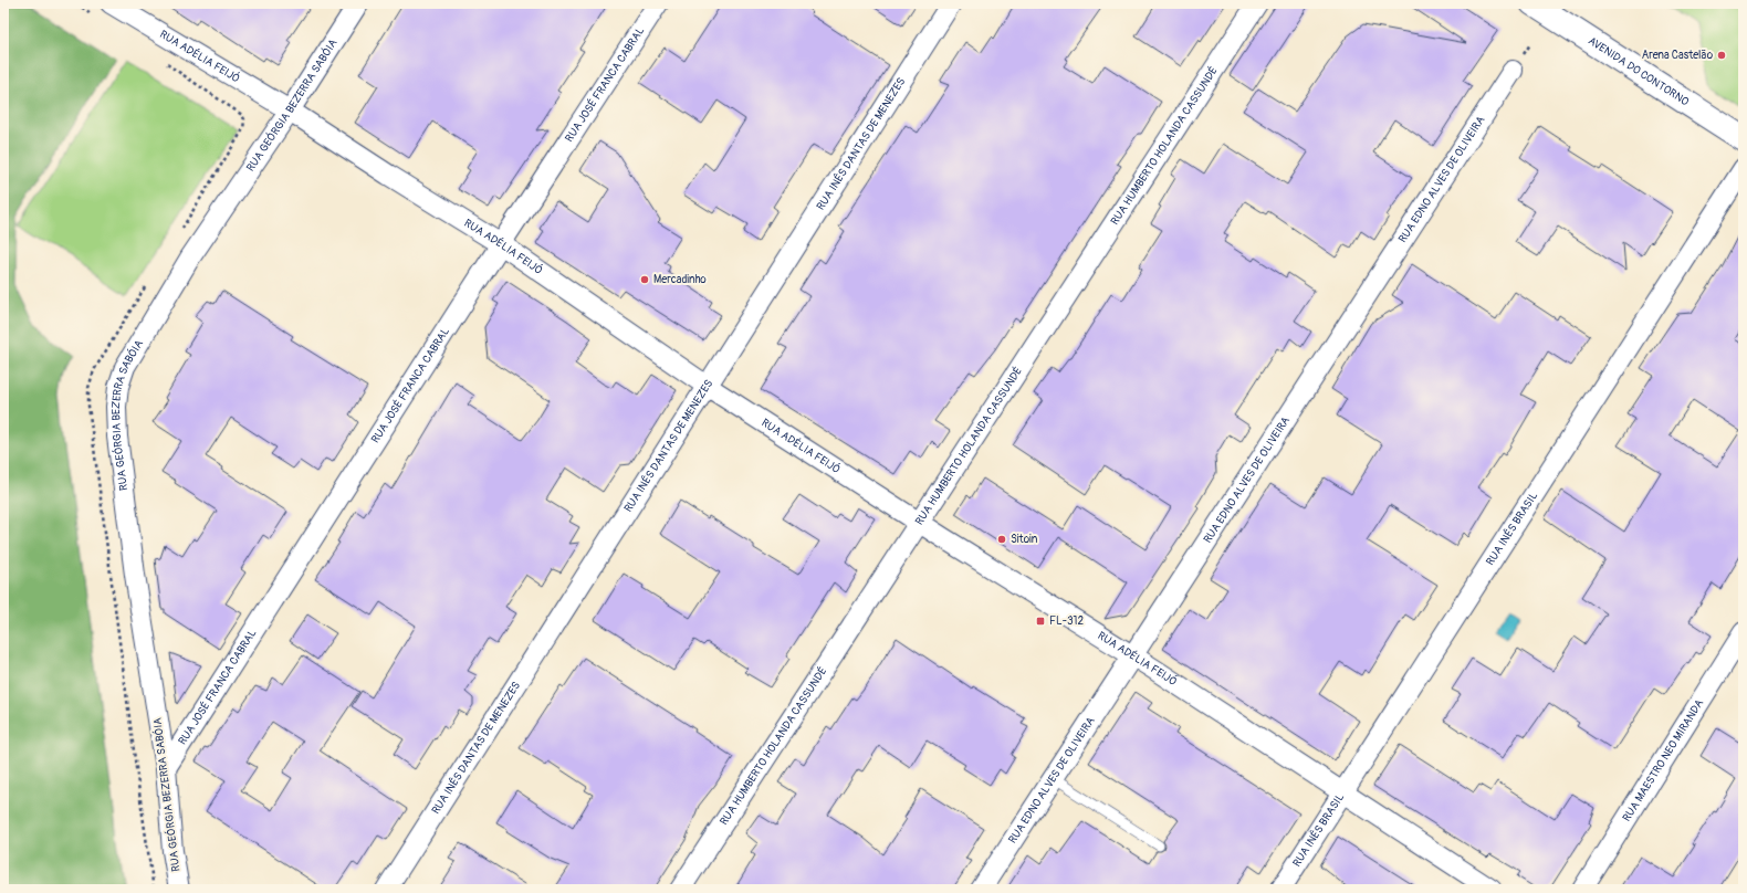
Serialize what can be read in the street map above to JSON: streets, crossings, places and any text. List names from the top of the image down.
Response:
{
  "streets": {
    "street": [
      "RUA ADÉLIA FEIJÓ",
      "AVENIDA DO CONTORNO",
      "RUA JOSÉ FRANCA CABRAL",
      "RUA GEÓRGIA BEZERRA SABÓIA",
      "RUA INÊS DANTAS DE MENEZES",
      "RUA HUMBERTO HOLANDA CASSUNDÉ",
      "RUA EDNO ALVES DE OLIVEIRA",
      "RUA INÊS BRASIL",
      "RUA MAESTRO NEO MIRANDA"
    ]
  },
  "crossings": [
    ["RUA ADÉLIA FEIJÓ", "RUA JOSÉ FRANCA CABRAL"],
    ["RUA ADÉLIA FEIJÓ", "RUA GEÓRGIA BEZERRA SABÓIA"],
    ["RUA ADÉLIA FEIJÓ", "RUA INÊS DANTAS DE MENEZES"],
    ["RUA ADÉLIA FEIJÓ", "RUA HUMBERTO HOLANDA CASSUNDÉ"],
    ["RUA ADÉLIA FEIJÓ", "RUA EDNO ALVES DE OLIVEIRA"],
    ["RUA ADÉLIA FEIJÓ", "RUA INÊS BRASIL"],
    ["RUA JOSÉ FRANCA CABRAL", "RUA GEÓRGIA BEZERRA SABÓIA"]
  ],
  "places": {
    "other": ["Arena Castelão", "Mercadinho", "Sitoin"],
    "transit": ["FL-312"]
  }
}
